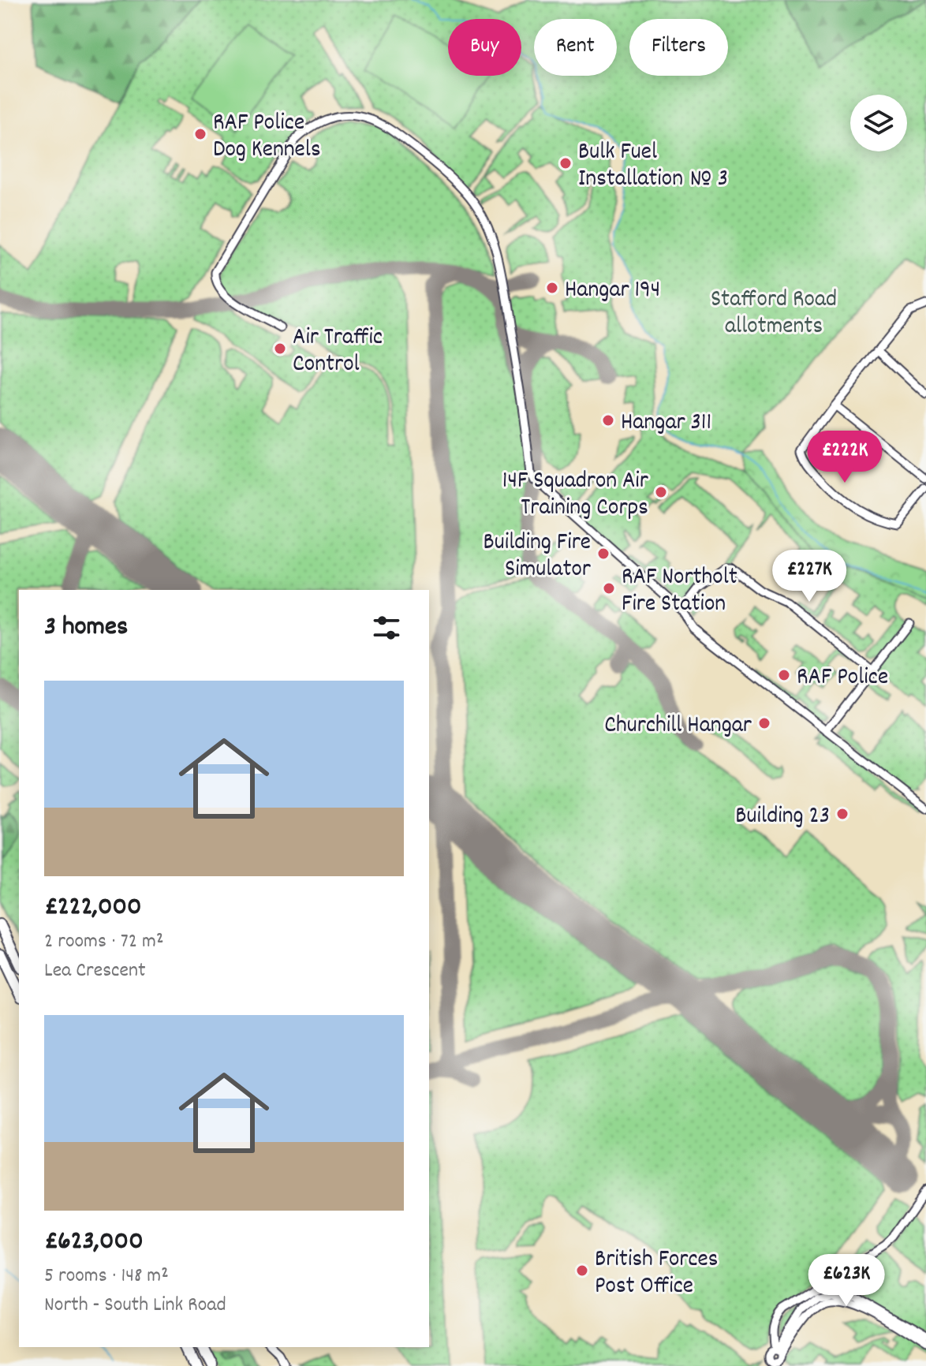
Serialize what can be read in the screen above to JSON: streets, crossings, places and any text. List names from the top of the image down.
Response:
{
  "parks": ["Stafford Road allotments"],
  "places": [
    "RAF Police Dog Kennels",
    "Bulk Fuel Installation № 3",
    "Hangar 194",
    "Air Traffic Control",
    "Hangar 311",
    "14F Squadron Air Training Corps",
    "Building Fire Simulator",
    "RAF Northolt Fire Station",
    "RAF Police",
    "Churchill Hangar",
    "Building 23",
    "British Forces Post Office"
  ],
  "page": {
    "chip": ["Buy", "Rent", "Filters"],
    "price": ["£222K", "£227K", "£623K"],
    "heading": "3 homes",
    "list": [
      {
        "name": "£222,000",
        "note": "2 rooms · 72 m² · Lea Crescent"
      },
      {
        "name": "£623,000",
        "note": "5 rooms · 148 m² · North - South Link Road"
      }
    ]
  }
}
